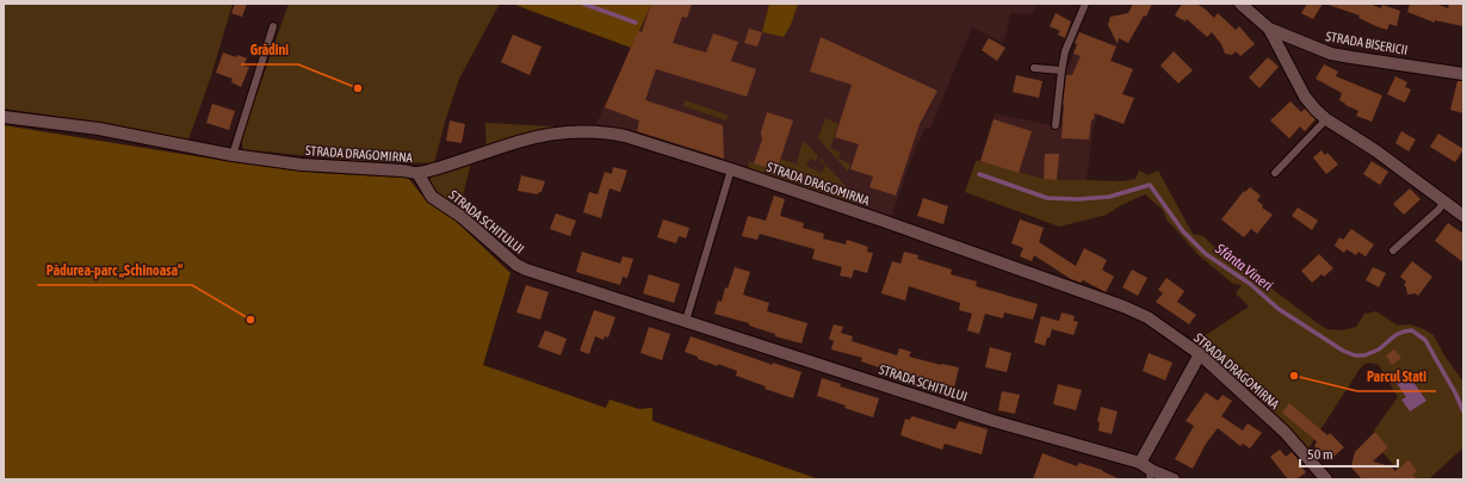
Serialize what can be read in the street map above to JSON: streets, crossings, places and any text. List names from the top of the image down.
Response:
{
  "streets": {
    "street": ["STRADA BISERICII", "STRADA DRAGOMIRNA", "STRADA SCHITULUI"]
  },
  "crossings": [
    ["STRADA DRAGOMIRNA", "STRADA SCHITULUI"]
  ],
  "water": ["Sfânta Vineri"],
  "places": ["Grădini", "Pădurea-parc „Schinoasa“", "Parcul Stati"],
  "scale_bar": "50 m"
}
